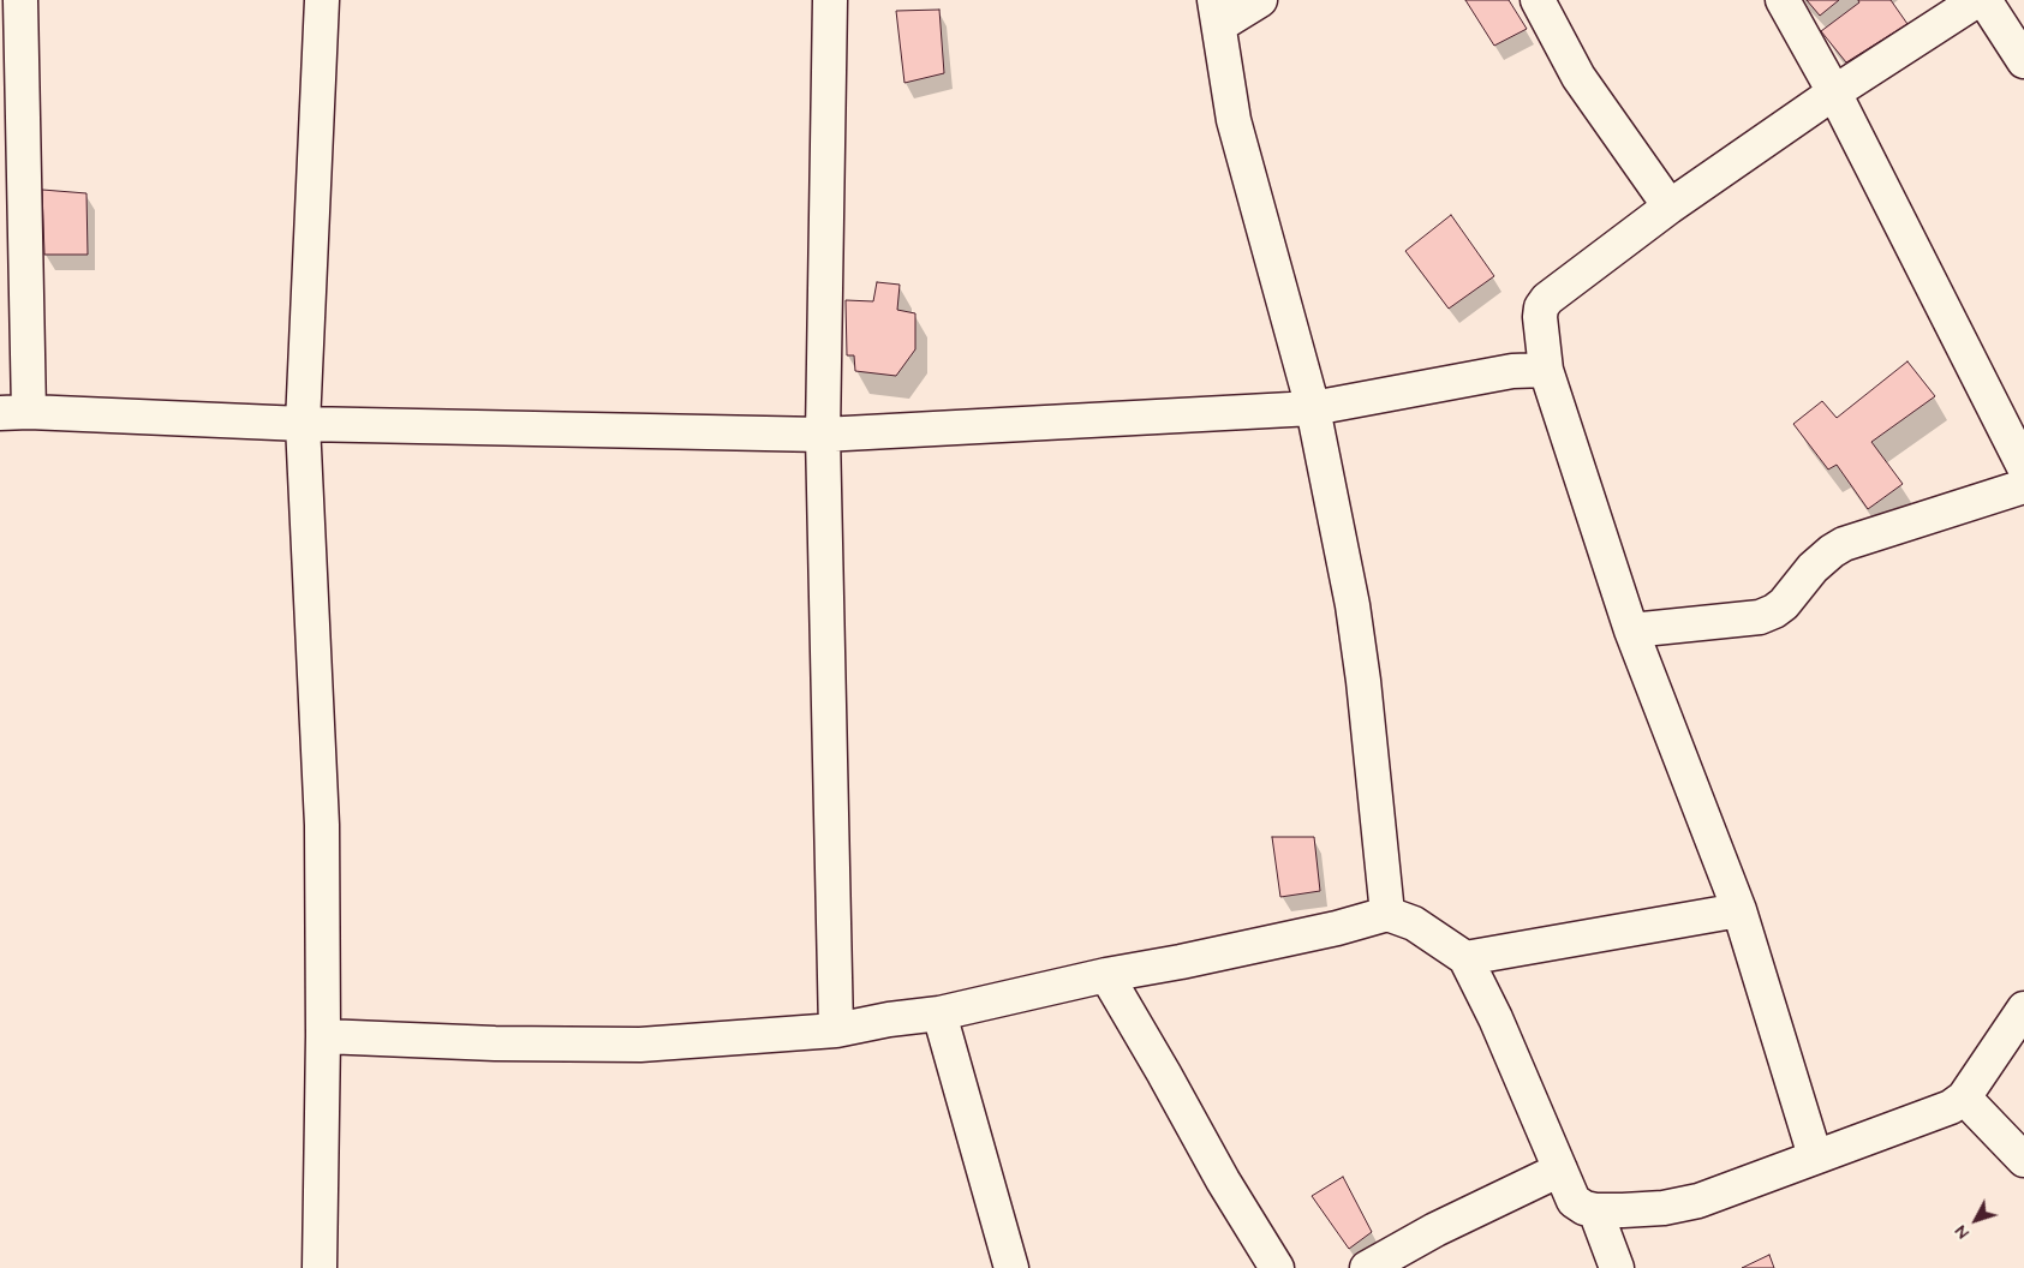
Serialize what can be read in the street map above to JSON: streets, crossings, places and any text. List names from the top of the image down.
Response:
{
  "north": "bottom left"
}
